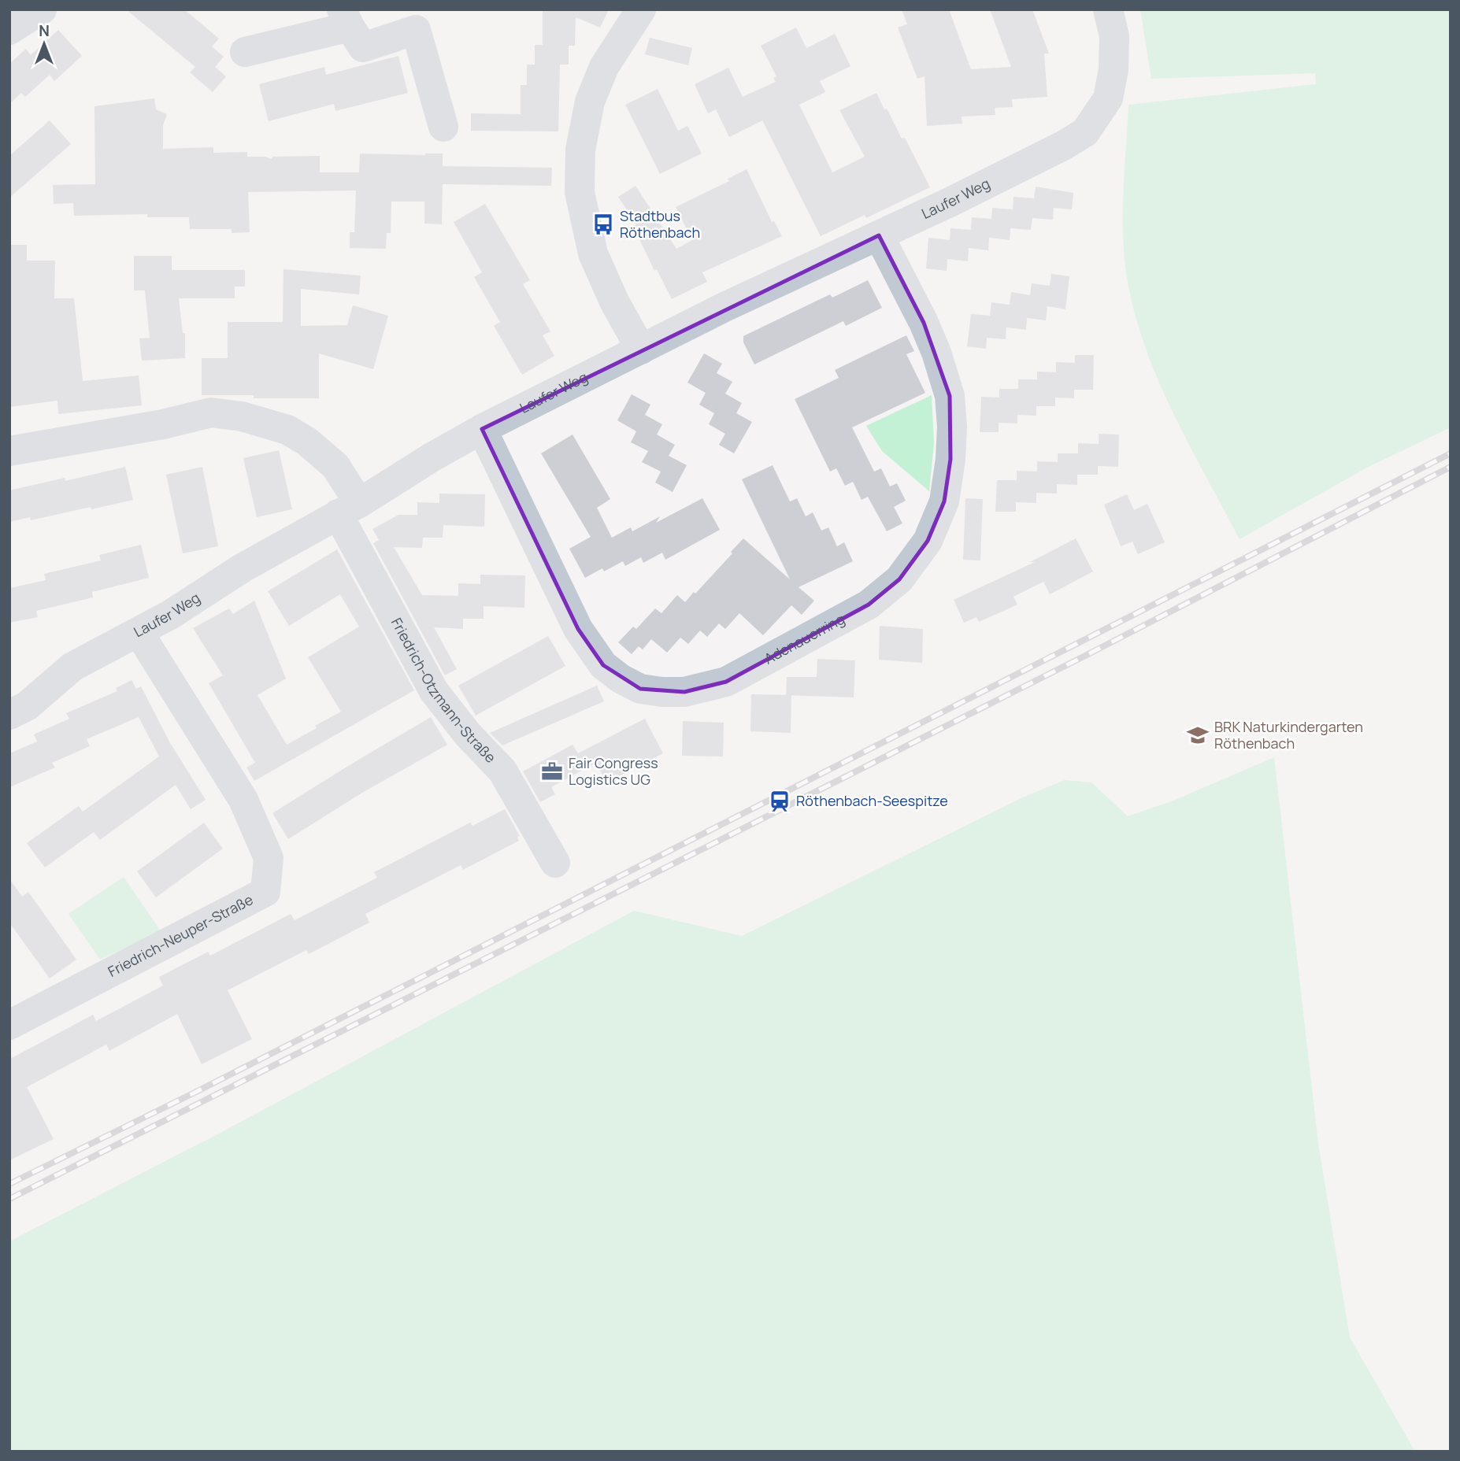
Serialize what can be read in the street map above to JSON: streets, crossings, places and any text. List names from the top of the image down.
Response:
{
  "streets": {
    "street": [
      "Laufer Weg",
      "Adenauerring",
      "Friedrich-Otzmann-Straße",
      "Friedrich-Neuper-Straße"
    ]
  },
  "crossings": [
    ["Laufer Weg", "Adenauerring"],
    ["Laufer Weg", "Friedrich-Otzmann-Straße"],
    ["Laufer Weg", "Friedrich-Neuper-Straße"]
  ],
  "places": {
    "bus stop": ["Stadtbus Röthenbach"],
    "school or university": ["BRK Naturkindergarten Röthenbach"],
    "office": ["Fair Congress Logistics UG"],
    "station": ["Röthenbach-Seespitze"]
  },
  "north": "top"
}
